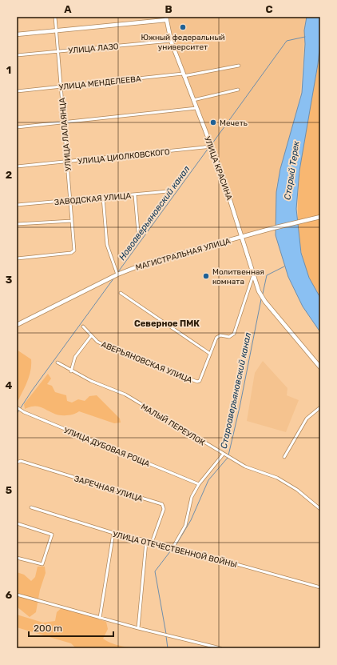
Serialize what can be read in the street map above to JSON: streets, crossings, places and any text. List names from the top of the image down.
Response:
{
  "streets": {
    "street": [
      "УЛИЦА ЛАЗО",
      "УЛИЦА МЕНДЕЛЕЕВА",
      "УЛИЦА ЛАЛАЯНЦА",
      "УЛИЦА ЦИОЛКОВСКОГО",
      "УЛИЦА КРАСИНА",
      "ЗАВОДСКАЯ УЛИЦА",
      "МАГИСТРАЛЬНАЯ УЛИЦА",
      "АВЕРЬЯНОВСКАЯ УЛИЦА",
      "МАЛЫЙ ПЕРЕУЛОК",
      "УЛИЦА ДУБОВАЯ РОЩА",
      "ЗАРЕЧНАЯ УЛИЦА",
      "УЛИЦА ОТЕЧЕСТВЕННОЙ ВОЙНЫ"
    ]
  },
  "crossings": [
    ["УЛИЦА ЛАЗО", "УЛИЦА ЛАЛАЯНЦА"],
    ["УЛИЦА ЛАЗО", "УЛИЦА КРАСИНА"],
    ["УЛИЦА МЕНДЕЛЕЕВА", "УЛИЦА ЛАЛАЯНЦА"],
    ["УЛИЦА МЕНДЕЛЕЕВА", "УЛИЦА КРАСИНА"],
    ["УЛИЦА ЛАЛАЯНЦА", "УЛИЦА ЦИОЛКОВСКОГО"],
    ["УЛИЦА ЛАЛАЯНЦА", "ЗАВОДСКАЯ УЛИЦА"],
    ["УЛИЦА ЦИОЛКОВСКОГО", "УЛИЦА КРАСИНА"],
    ["УЛИЦА КРАСИНА", "МАГИСТРАЛЬНАЯ УЛИЦА"],
    ["ЗАРЕЧНАЯ УЛИЦА", "УЛИЦА ОТЕЧЕСТВЕННОЙ ВОЙНЫ"]
  ],
  "districts": ["Северное ПМК"],
  "water": ["Старый Терек", "Новоаверьяновский канал", "Староаверьяновский канал"],
  "places": ["Южный федеральный университет", "Мечеть", "Молитвенная комната"],
  "scale_bar": "200 m",
  "grid": {
    "columns": ["A", "B", "C"],
    "rows": [
      "1",
      "2",
      "3",
      "4",
      "5",
      "6"
    ]
  }
}
